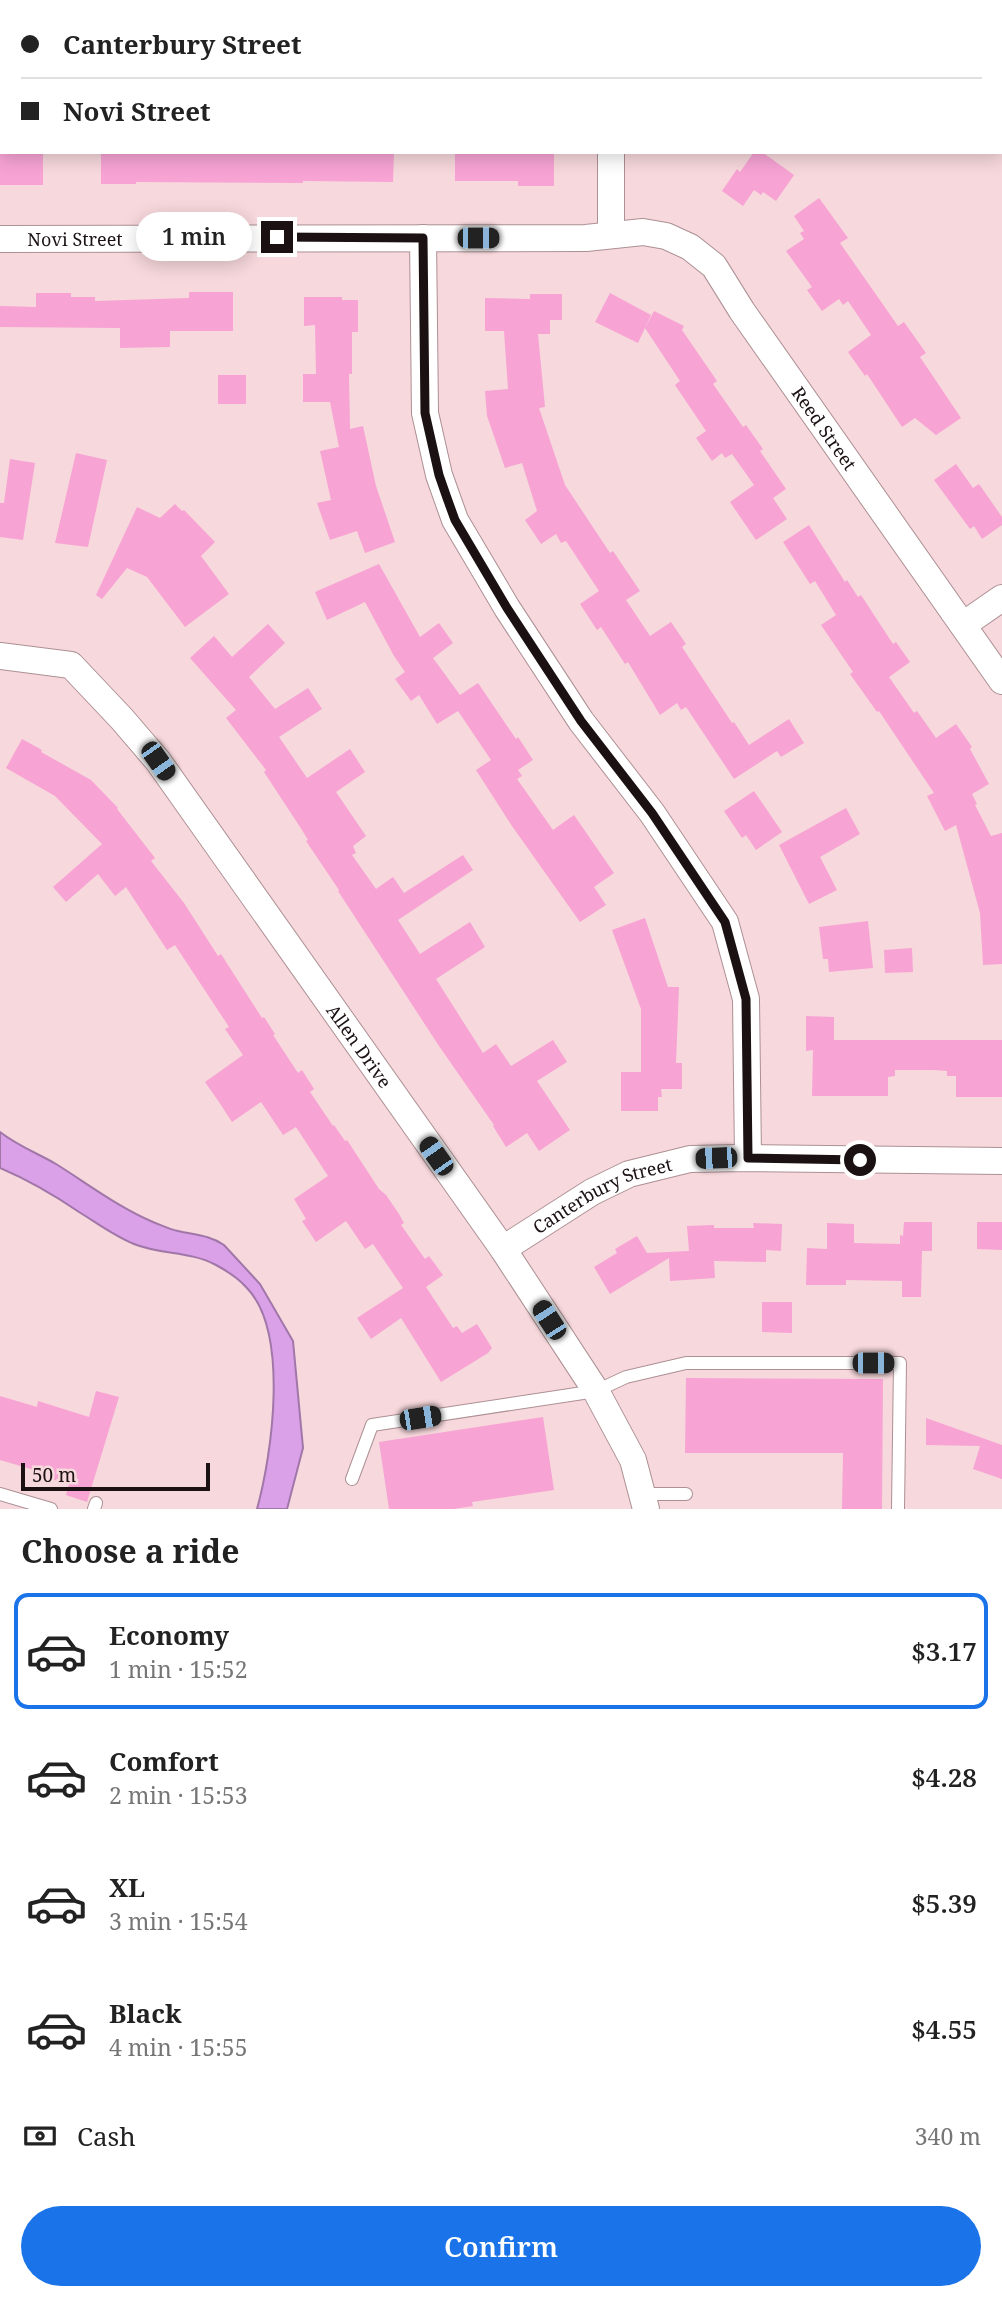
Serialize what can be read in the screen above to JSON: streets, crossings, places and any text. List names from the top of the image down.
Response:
{
  "streets": {
    "street": [
      "Novi Street",
      "Reed Street",
      "Allen Drive",
      "Canterbury Street"
    ]
  },
  "crossings": [
    ["Novi Street", "Reed Street"],
    ["Allen Drive", "Canterbury Street"]
  ],
  "scale_bar": "50 m",
  "page": {
    "banner": ["Canterbury Street", "Novi Street"],
    "bubble": "1 min",
    "scale": "50 m",
    "heading": "Choose a ride",
    "list": [
      {
        "name": "Economy",
        "note": "1 min · 15:52",
        "value": "$3.17"
      },
      {
        "name": "Comfort",
        "note": "2 min · 15:53",
        "value": "$4.28"
      },
      {
        "name": "XL",
        "note": "3 min · 15:54",
        "value": "$5.39"
      },
      {
        "name": "Black",
        "note": "4 min · 15:55",
        "value": "$4.55"
      }
    ],
    "pay": ["Cash", "340 m"],
    "buttons": "Confirm"
  }
}
